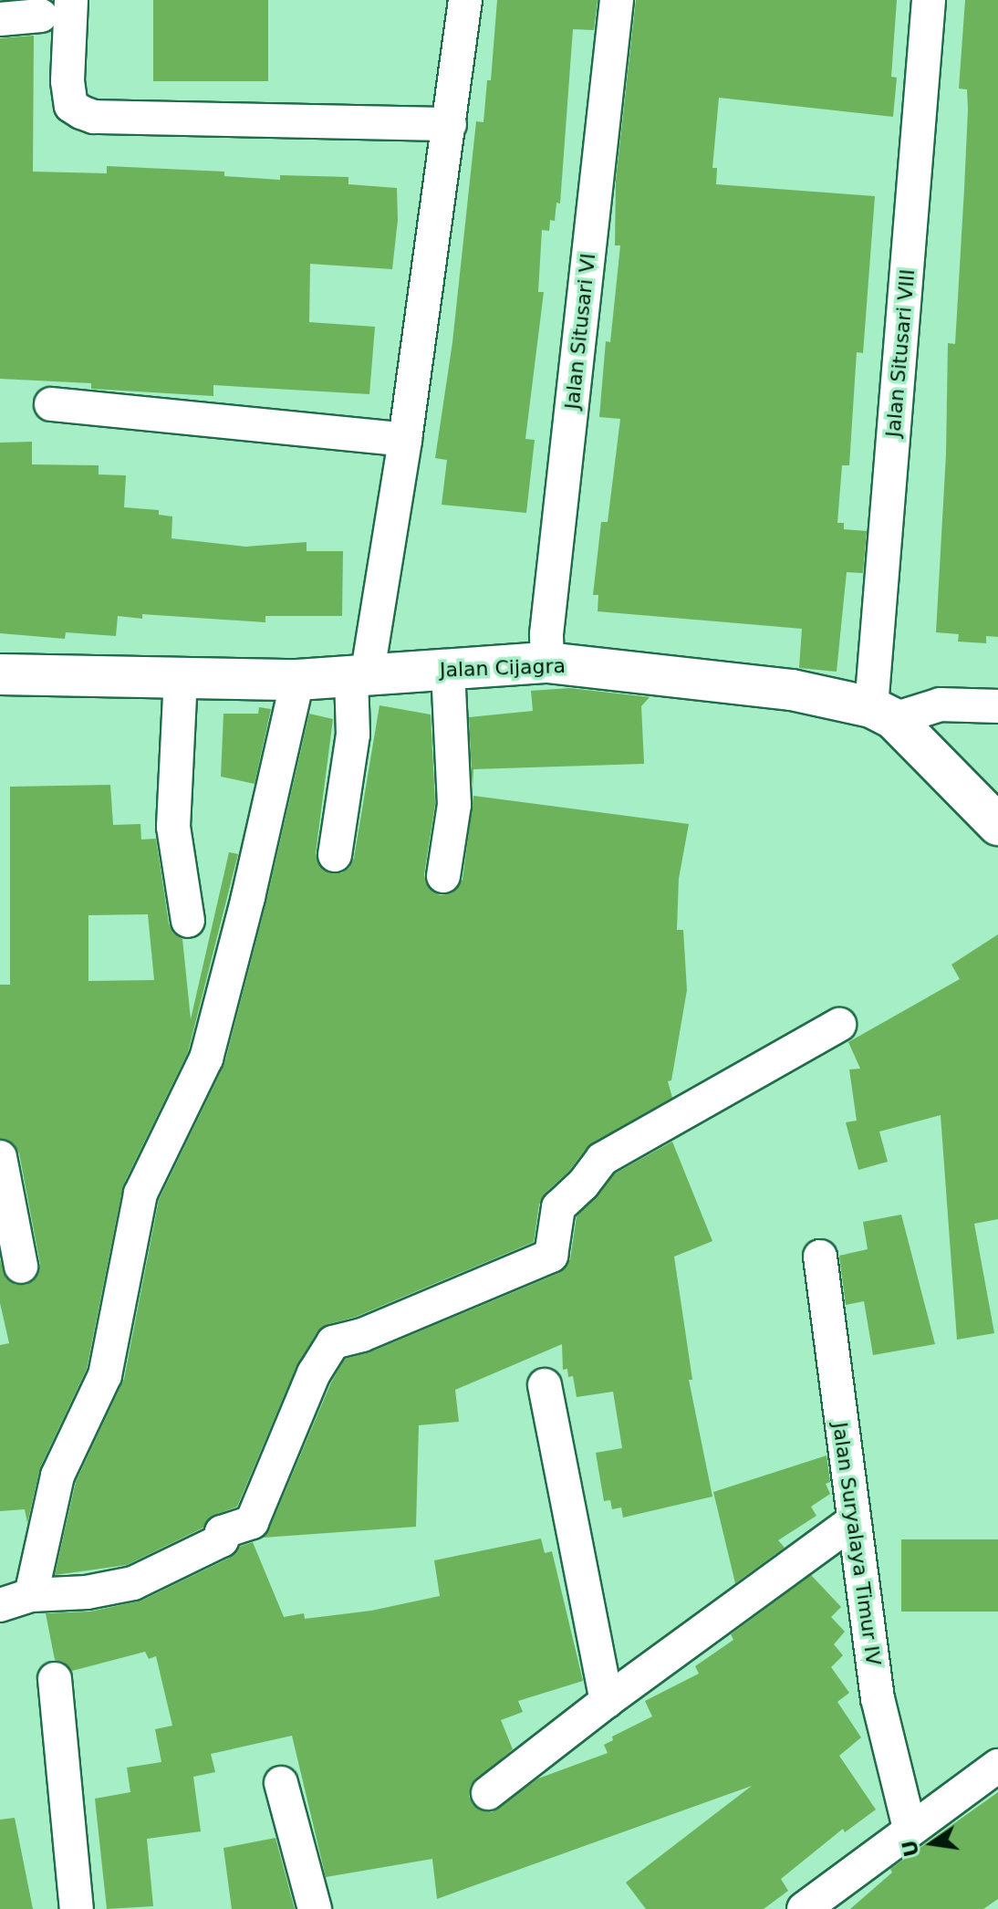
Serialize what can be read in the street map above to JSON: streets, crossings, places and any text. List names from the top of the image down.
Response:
{
  "streets": {
    "street": [
      "Jalan Situsari VI",
      "Jalan Situsari VIII",
      "Jalan Cijagra",
      "Jalan Suryalaya Timur IV"
    ]
  },
  "crossings": [
    ["Jalan Situsari VI", "Jalan Cijagra"],
    ["Jalan Situsari VIII", "Jalan Cijagra"]
  ],
  "north": "left"
}
